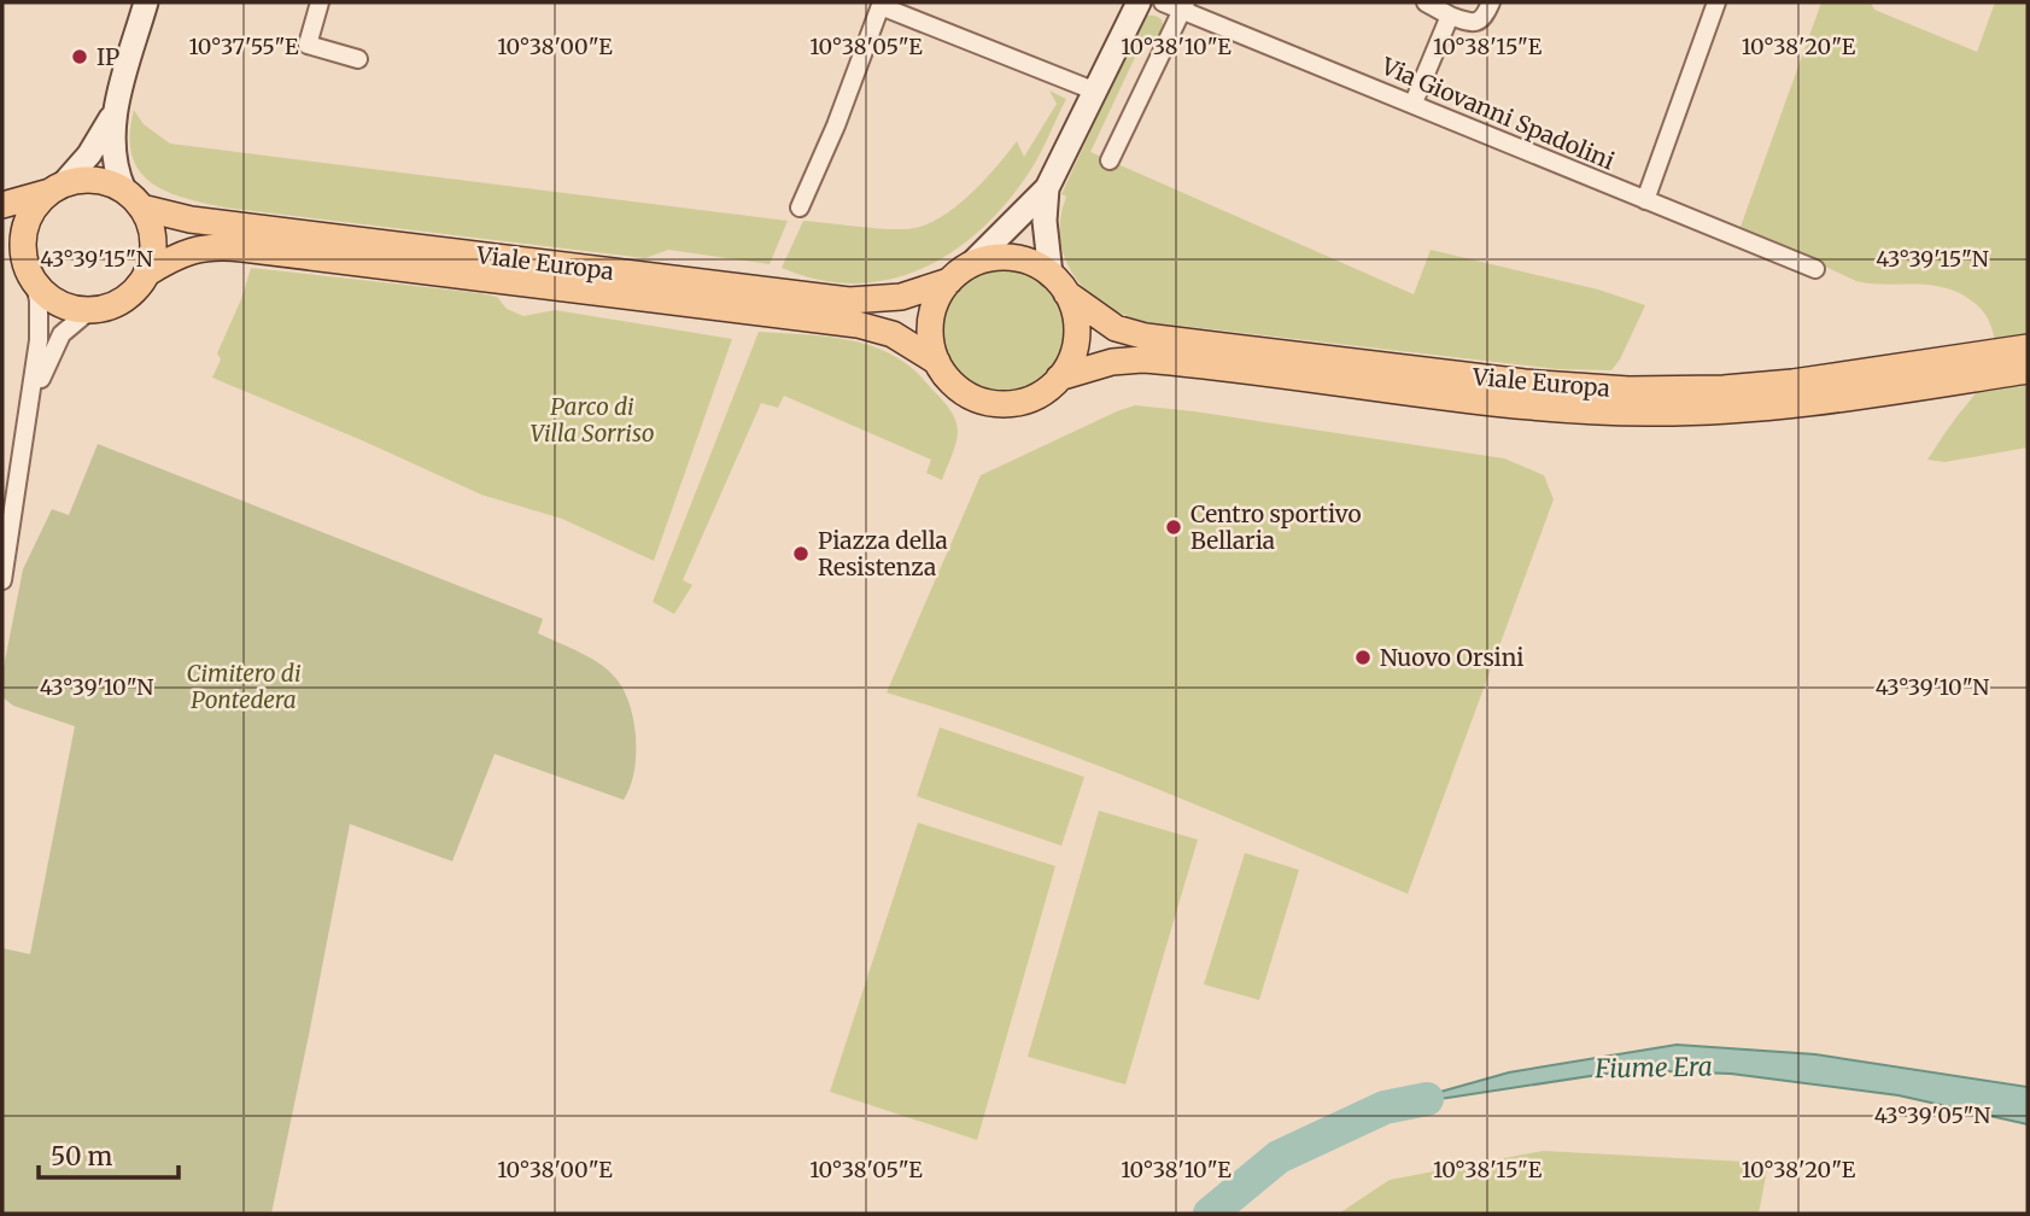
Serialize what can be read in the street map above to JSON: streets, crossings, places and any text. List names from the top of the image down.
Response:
{
  "streets": {
    "main road": ["Viale Europa"],
    "street": ["Via Giovanni Spadolini"]
  },
  "water": ["Fiume Era"],
  "parks": ["Parco di Villa Sorriso", "Cimitero di Pontedera"],
  "places": [
    "IP",
    "Centro sportivo Bellaria",
    "Piazza della Resistenza",
    "Nuovo Orsini"
  ],
  "scale_bar": "50 m",
  "coordinates": [
    "10°37'55\"E",
    "10°38'00\"E",
    "10°38'05\"E",
    "10°38'10\"E",
    "10°38'15\"E",
    "10°38'20\"E",
    "43°39'15\"N",
    "43°39'10\"N",
    "43°39'05\"N"
  ]
}
